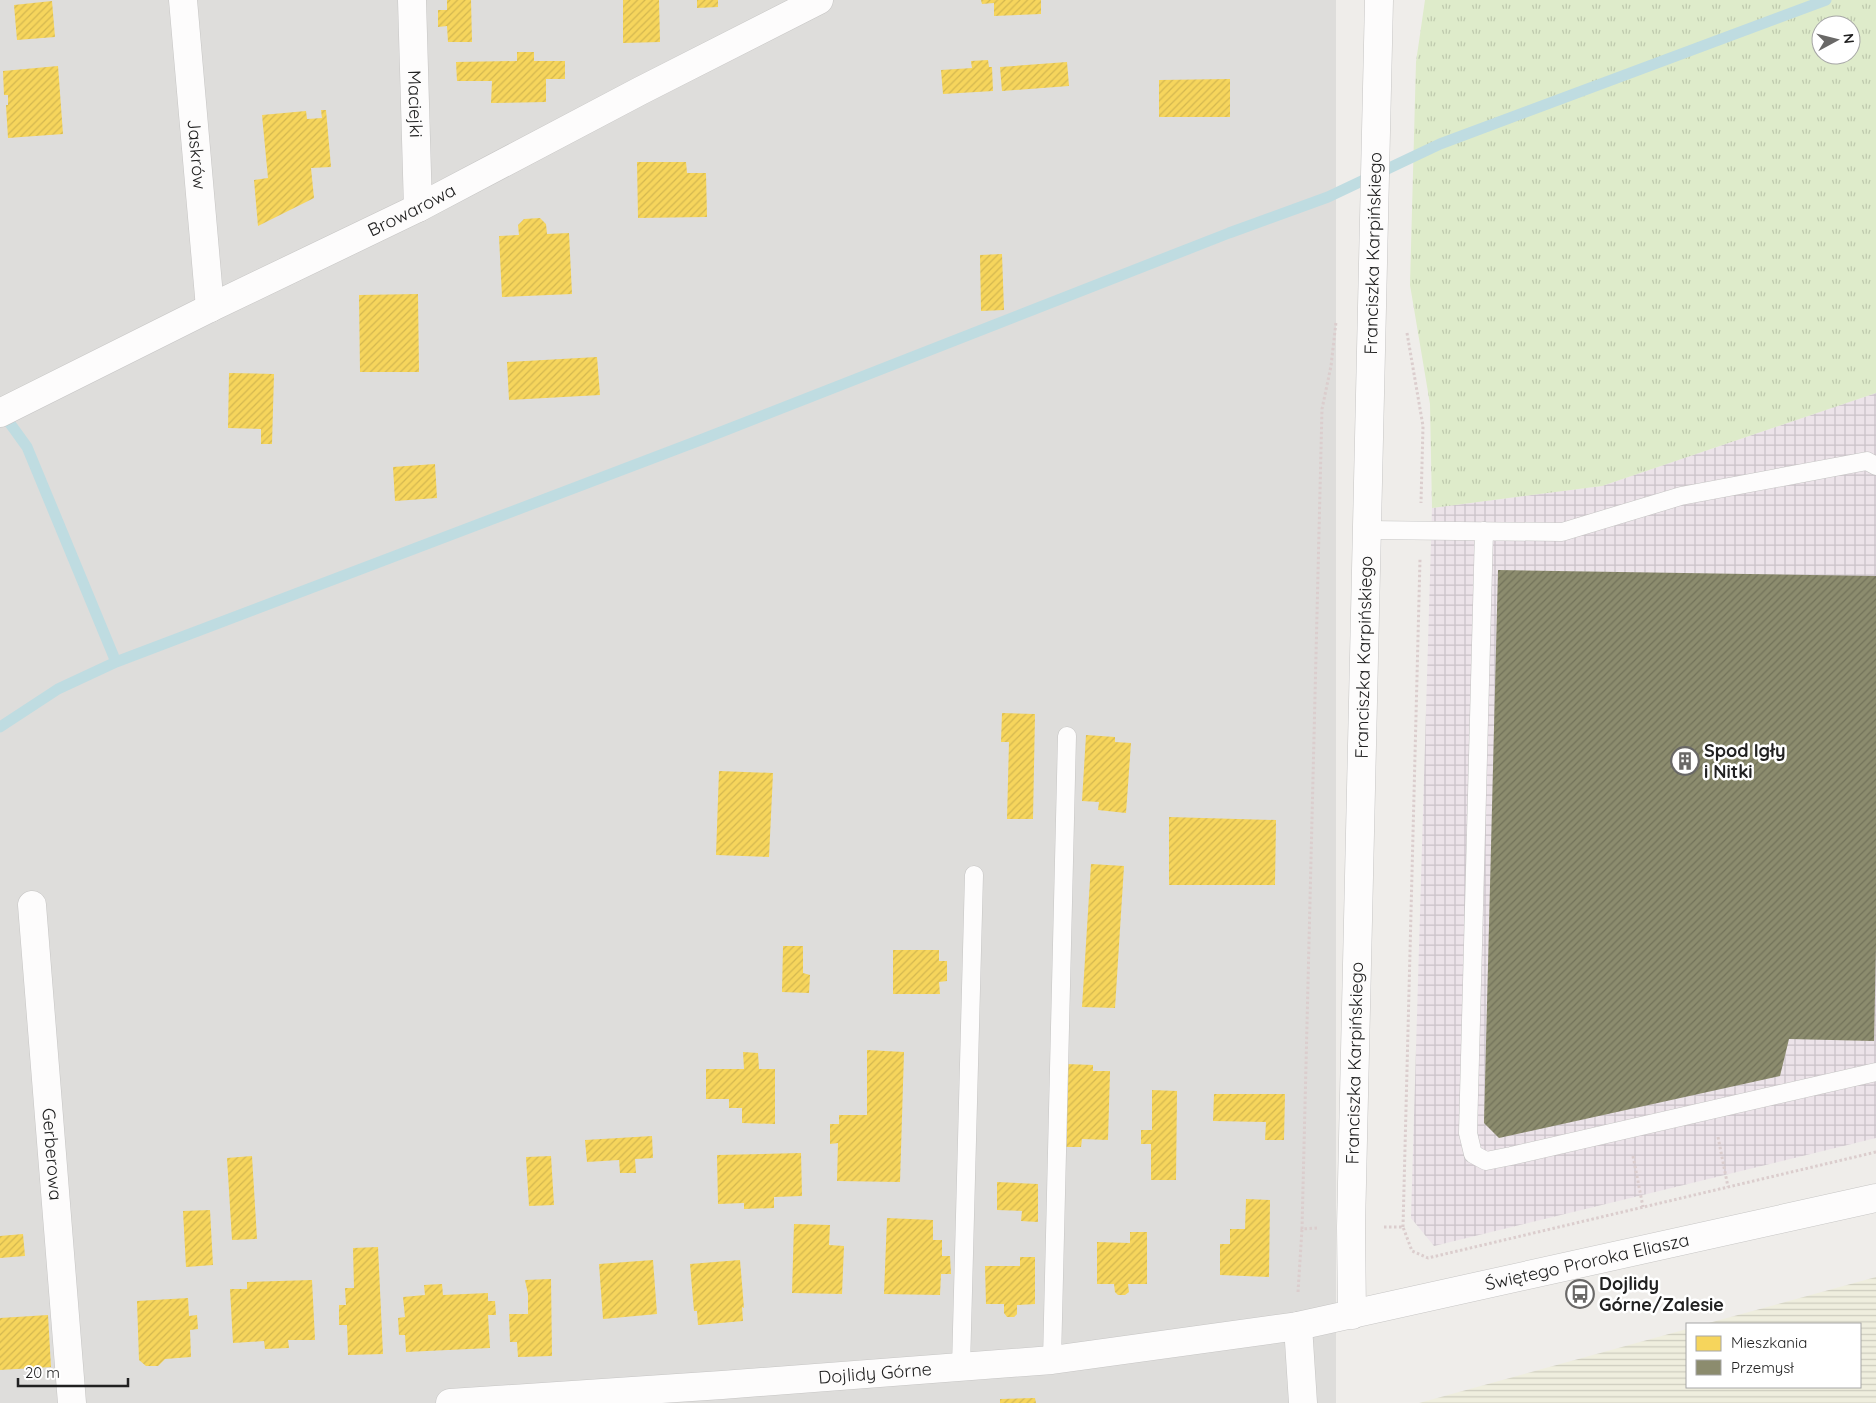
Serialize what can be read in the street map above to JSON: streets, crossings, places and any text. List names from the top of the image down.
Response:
{
  "streets": {
    "street": [
      "Maciejki",
      "Jaskrów",
      "Browarowa",
      "Franciszka Karpińskiego",
      "Gerberowa",
      "Świętego Proroka Eliasza",
      "Dojlidy Górne"
    ]
  },
  "crossings": [
    ["Maciejki", "Browarowa"],
    ["Jaskrów", "Browarowa"],
    ["Franciszka Karpińskiego", "Świętego Proroka Eliasza"],
    ["Świętego Proroka Eliasza", "Dojlidy Górne"]
  ],
  "places": {
    "building": ["Spod Igły i Nitki"],
    "bus stop": ["Dojlidy Górne/Zalesie"]
  },
  "legend": ["Mieszkania", "Przemysł"],
  "scale_bar": "20 m",
  "north": "right"
}
